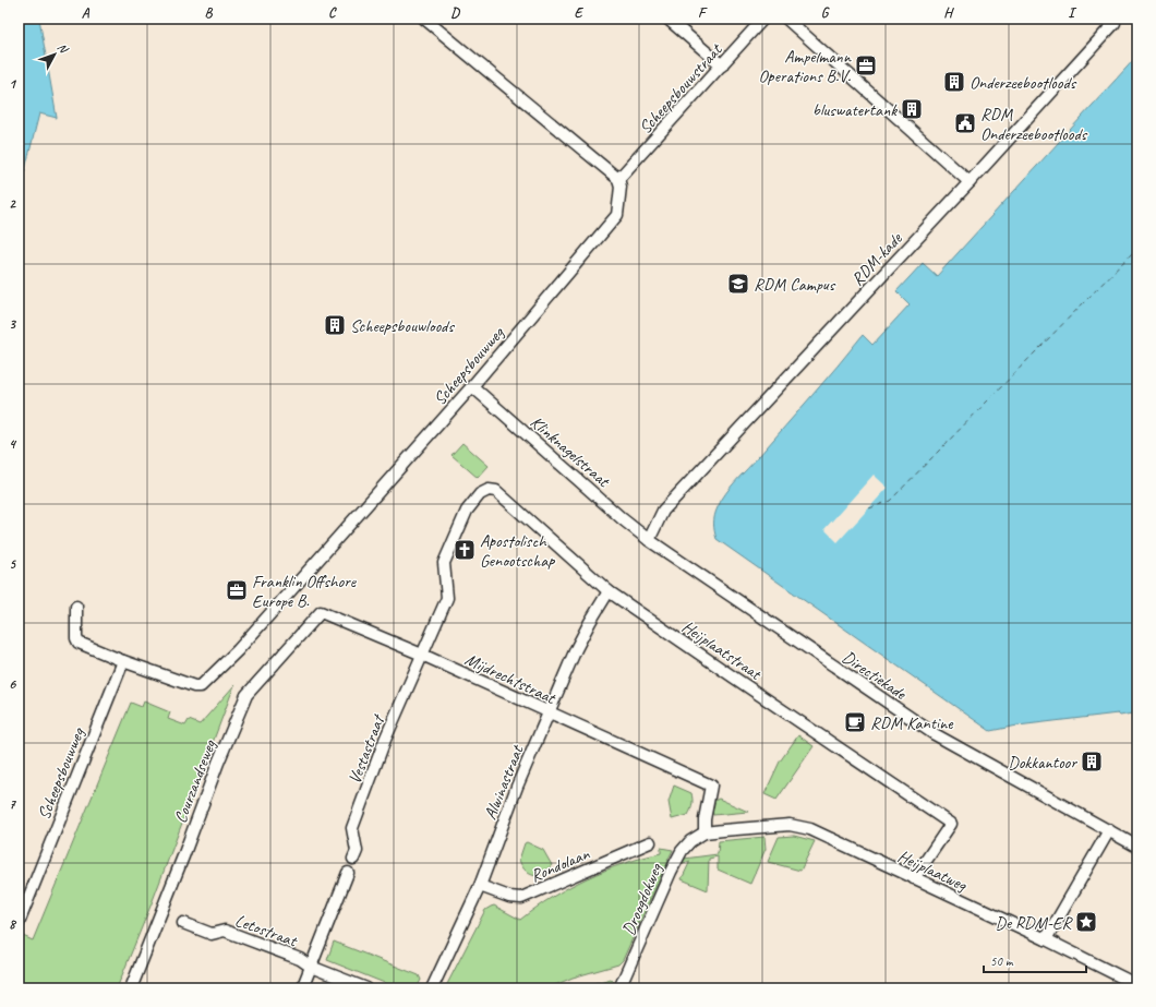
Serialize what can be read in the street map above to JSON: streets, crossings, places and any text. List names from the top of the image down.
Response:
{
  "streets": {
    "street": [
      "Scheepsbouwstraat",
      "RDM-kade",
      "Scheepsbouwweg",
      "Klinknagelstraat",
      "Heijplaatstraat",
      "Directiekade",
      "Mijdrechtstraat",
      "Vestastraat",
      "Courzandseweg",
      "Alwinastraat",
      "Rondolaan",
      "Heijplaatweg",
      "Droogdokweg",
      "Letostraat"
    ]
  },
  "crossings": [
    ["Scheepsbouwstraat", "Scheepsbouwweg"],
    ["RDM-kade", "Klinknagelstraat"],
    ["RDM-kade", "Directiekade"],
    ["Scheepsbouwweg", "Klinknagelstraat"],
    ["Klinknagelstraat", "Directiekade"],
    ["Heijplaatstraat", "Vestastraat"],
    ["Heijplaatstraat", "Alwinastraat"],
    ["Heijplaatstraat", "Heijplaatweg"],
    ["Mijdrechtstraat", "Vestastraat"],
    ["Mijdrechtstraat", "Courzandseweg"],
    ["Mijdrechtstraat", "Alwinastraat"],
    ["Mijdrechtstraat", "Heijplaatweg"],
    ["Mijdrechtstraat", "Droogdokweg"],
    ["Alwinastraat", "Rondolaan"],
    ["Heijplaatweg", "Droogdokweg"]
  ],
  "places": {
    "office": ["Ampelmann Operations B.V.", "Franklin Offshore Europe B."],
    "building": [
      "Onderzeebootloods",
      "bluswatertank",
      "Scheepsbouwloods",
      "Dokkantoor"
    ],
    "public building": ["RDM Onderzeebootloods"],
    "school or university": ["RDM Campus"],
    "church": ["Apostolisch Genootschap"],
    "cafe": ["RDM Kantine"],
    "place": ["De RDM-ER"]
  },
  "scale_bar": "50 m",
  "north": "top right",
  "grid": {
    "columns": [
      "A",
      "B",
      "C",
      "D",
      "E",
      "F",
      "G",
      "H",
      "I"
    ],
    "rows": [
      "1",
      "2",
      "3",
      "4",
      "5",
      "6",
      "7",
      "8"
    ]
  }
}
